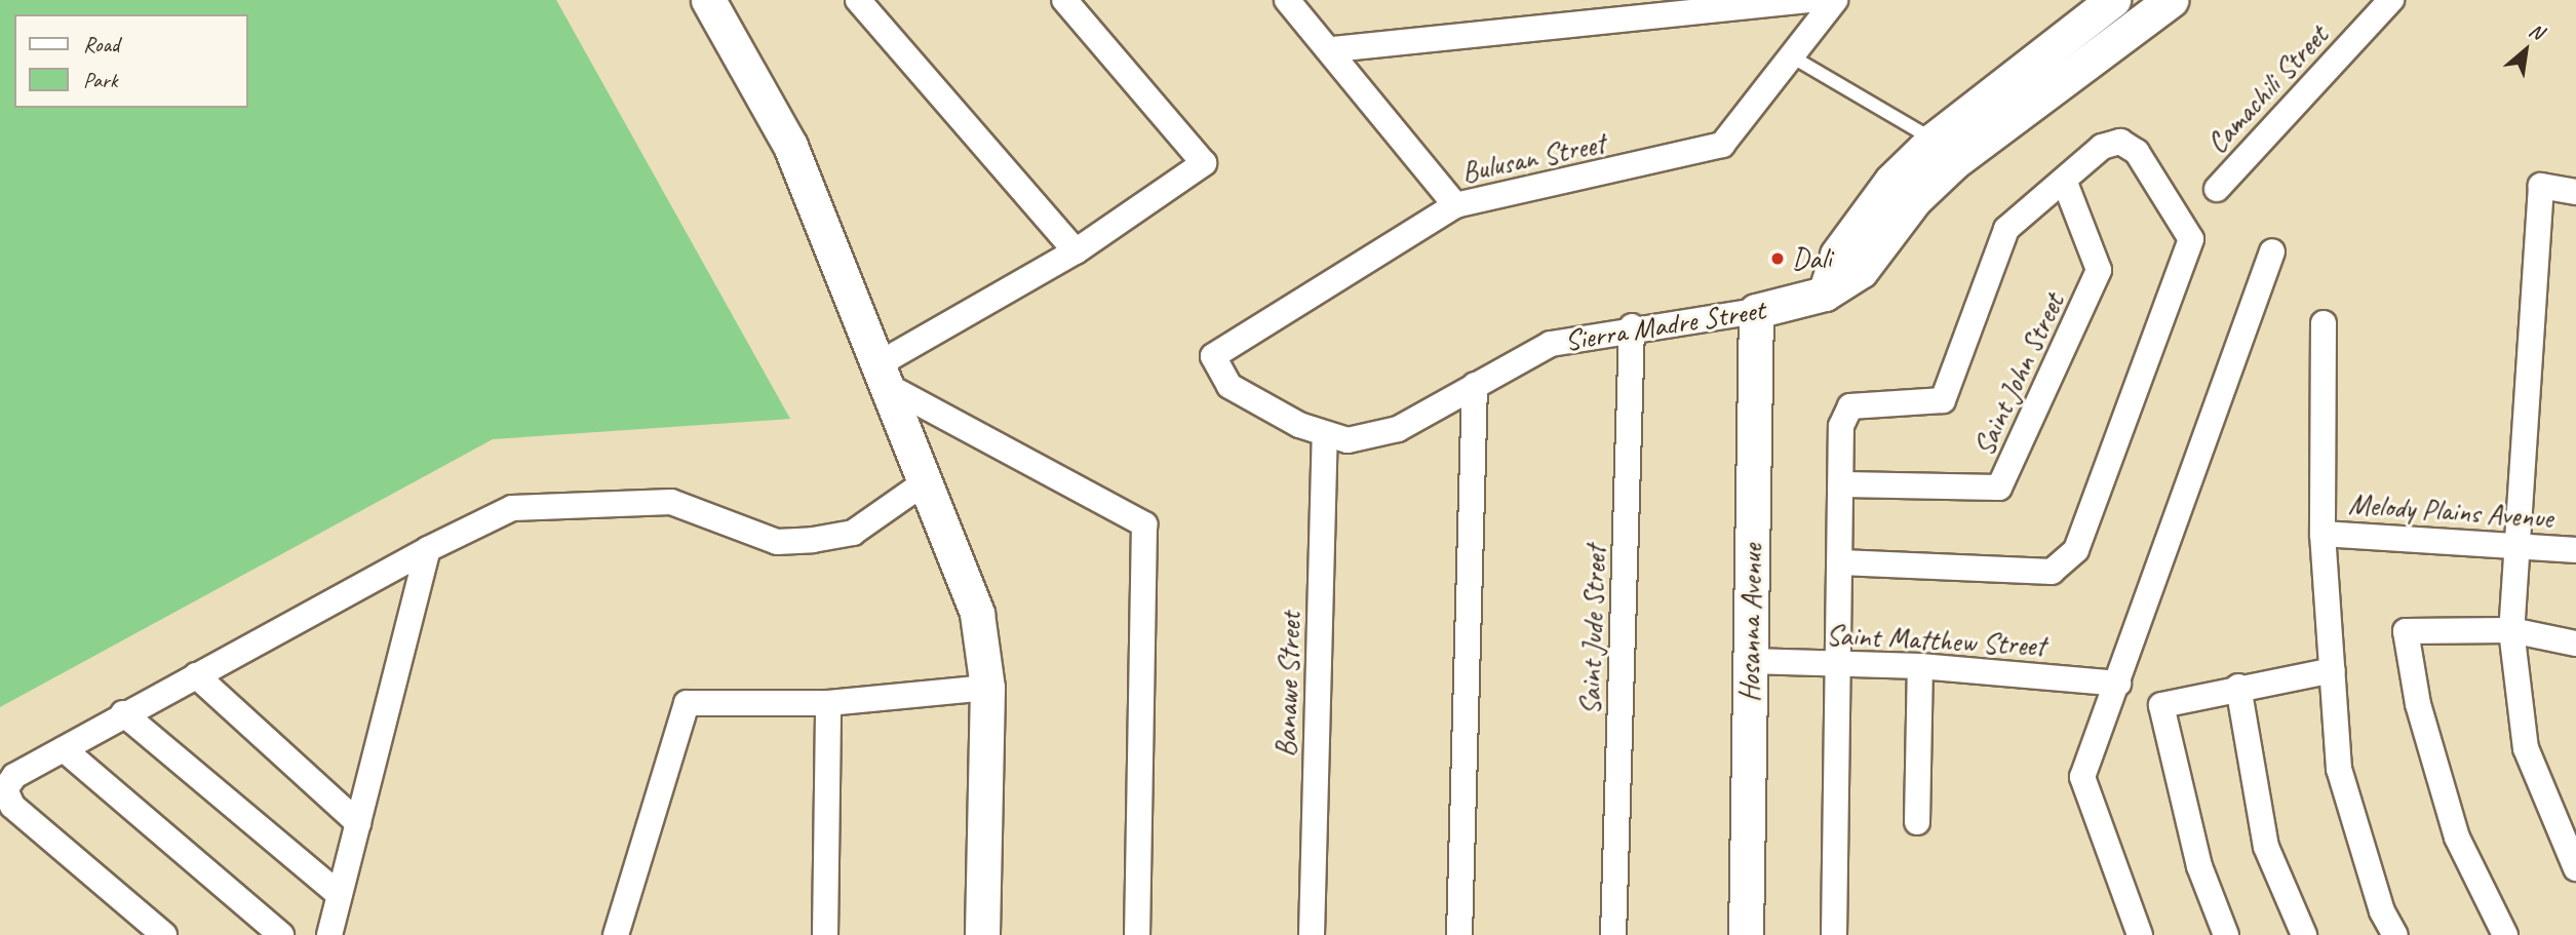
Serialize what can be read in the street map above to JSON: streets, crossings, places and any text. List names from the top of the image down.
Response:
{
  "streets": {
    "main road": ["Sierra Madre Street", "Hosanna Avenue"],
    "street": [
      "Camachili Street",
      "Bulusan Street",
      "Saint John Street",
      "Melody Plains Avenue",
      "Saint Jude Street",
      "Saint Matthew Street",
      "Banawe Street"
    ]
  },
  "crossings": [
    ["Bulusan Street", "Sierra Madre Street"],
    ["Sierra Madre Street", "Hosanna Avenue"],
    ["Sierra Madre Street", "Saint Jude Street"],
    ["Sierra Madre Street", "Banawe Street"],
    ["Hosanna Avenue", "Saint Matthew Street"]
  ],
  "places": ["Dali"],
  "legend": ["Road", "Park"],
  "north": "top right"
}
